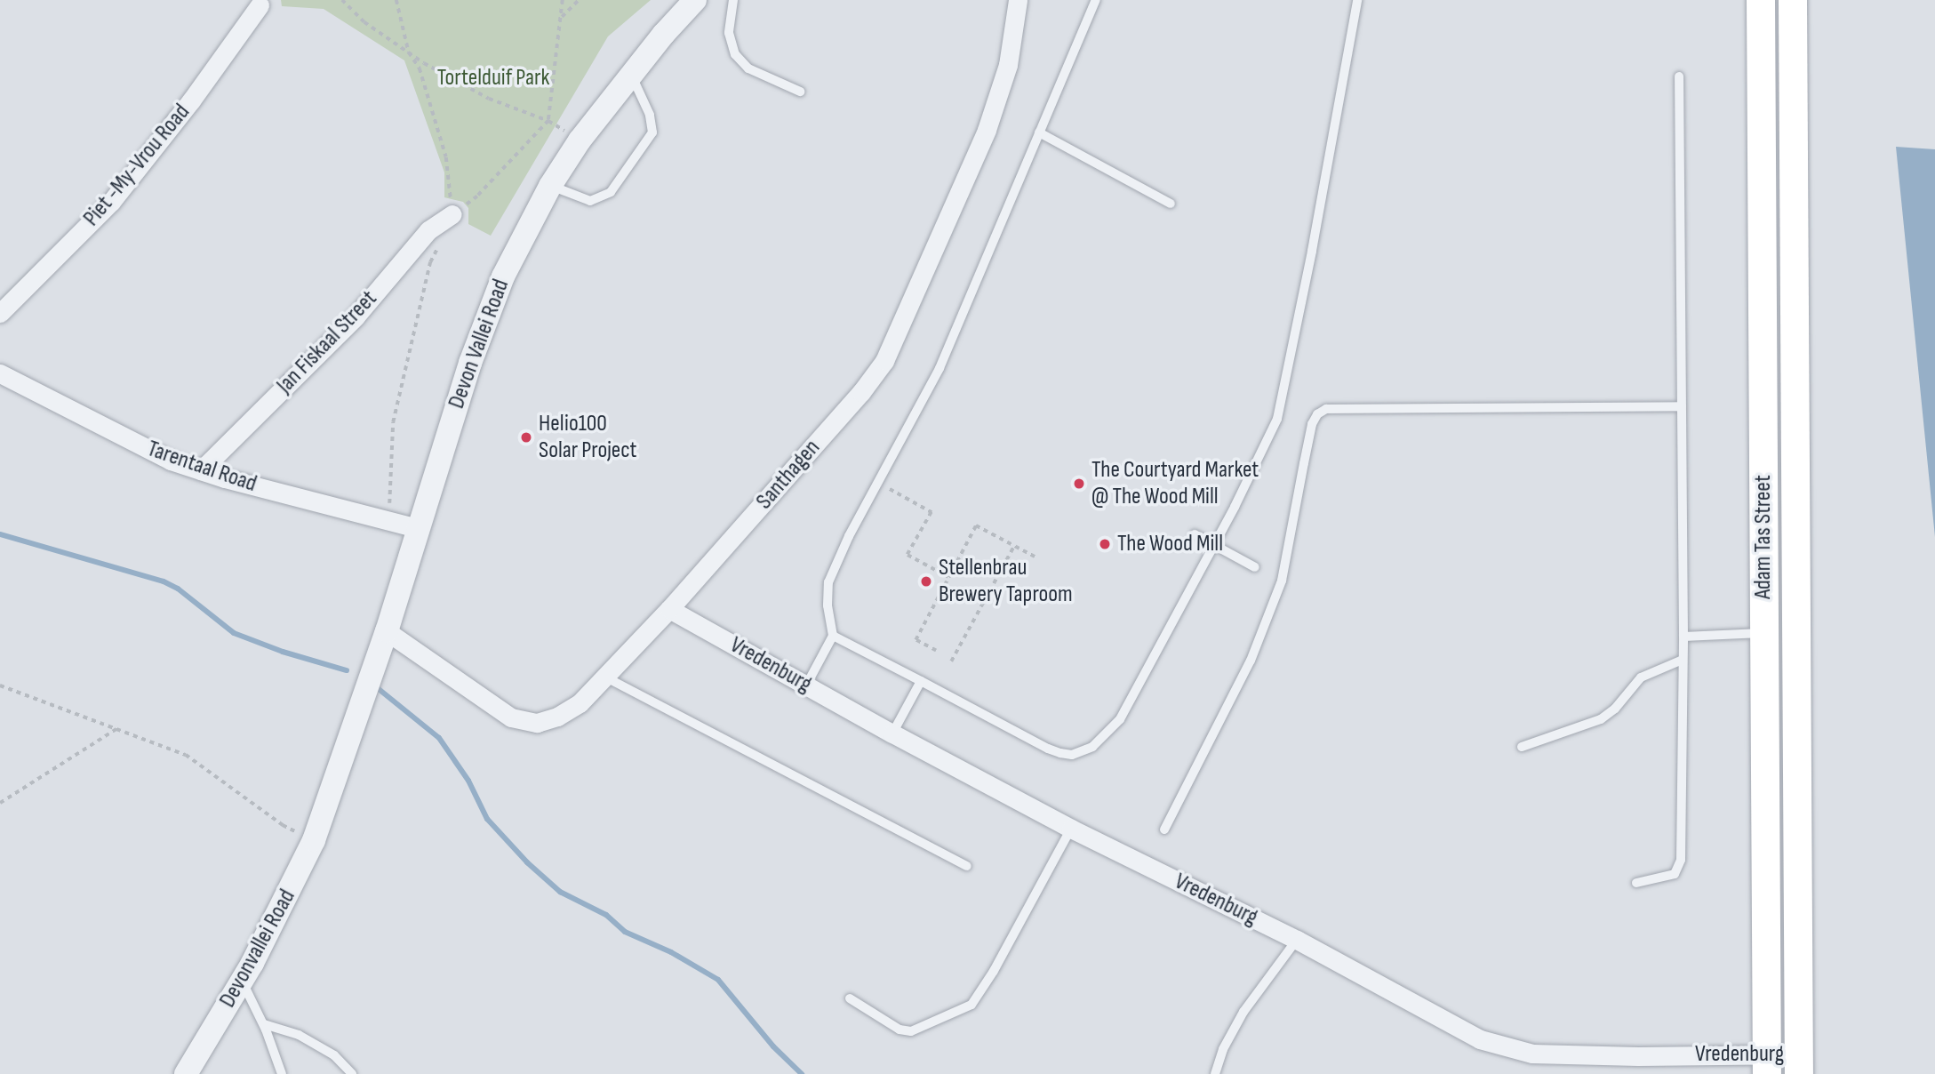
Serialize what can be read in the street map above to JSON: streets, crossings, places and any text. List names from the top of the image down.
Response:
{
  "streets": {
    "main road": ["Adam Tas Street"],
    "street": [
      "Piet -My-Vrou Road",
      "Jan Fiskaal Street",
      "Devon Vallei Road",
      "Tarentaal Road",
      "Santhagen",
      "Vredenburg",
      "Devonvallei Road"
    ]
  },
  "crossings": [
    ["Jan Fiskaal Street", "Tarentaal Road"],
    ["Devon Vallei Road", "Tarentaal Road"],
    ["Devon Vallei Road", "Santhagen"],
    ["Devon Vallei Road", "Devonvallei Road"],
    ["Santhagen", "Vredenburg"],
    ["Adam Tas Street", "Vredenburg"]
  ],
  "parks": ["Tortelduif Park"],
  "places": [
    "Helio100 Solar Project",
    "The Courtyard Market @ The Wood Mill",
    "The Wood Mill",
    "Stellenbrau Brewery Taproom"
  ]
}
